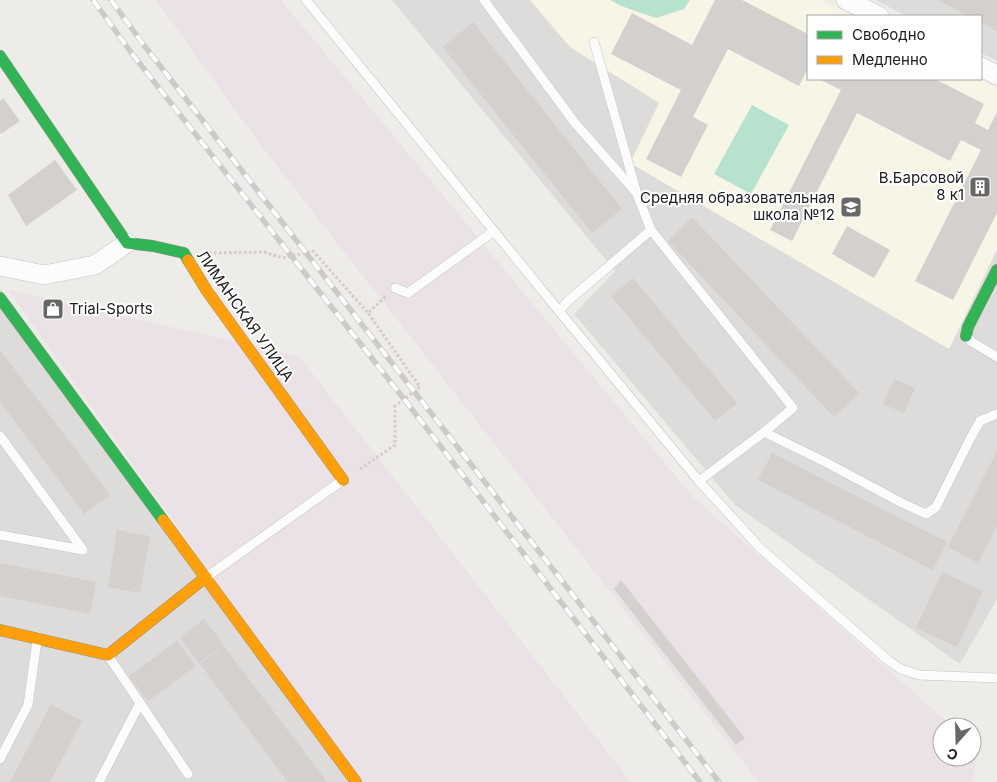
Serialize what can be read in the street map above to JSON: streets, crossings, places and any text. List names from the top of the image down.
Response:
{
  "streets": {
    "street": ["ЛИМАНСКАЯ УЛИЦА"]
  },
  "places": {
    "building": ["В.Барсовой 8 к1"],
    "school or university": ["Средняя образовательная школа №12"],
    "shop": ["Trial-Sports"]
  },
  "legend": ["Свободно", "Медленно"],
  "north": "bottom"
}
